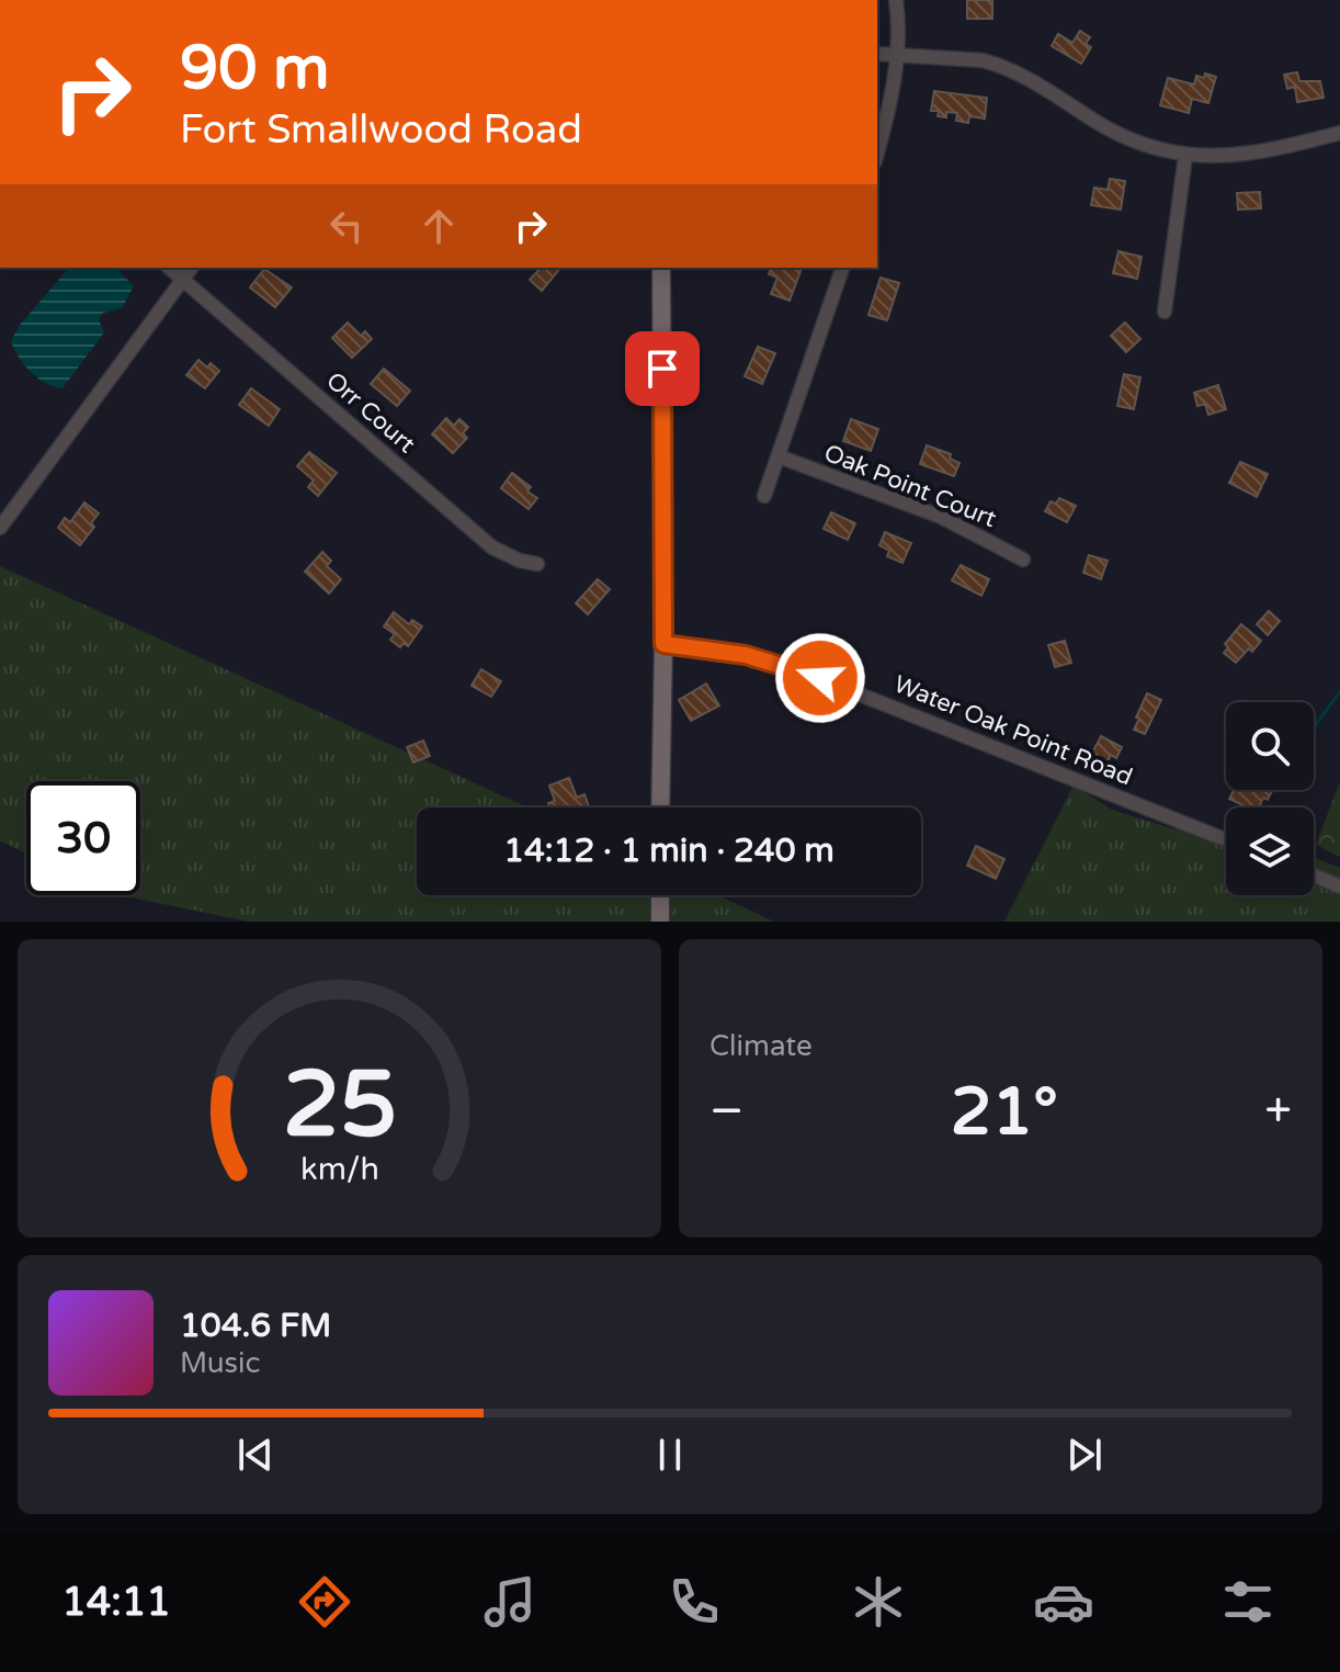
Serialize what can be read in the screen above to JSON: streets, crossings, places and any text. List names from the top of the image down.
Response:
{
  "streets": {
    "street": ["Orr Court", "Oak Point Court", "Water Oak Point Road"]
  },
  "page": {
    "turn": ["90 m", "Fort Smallwood Road"],
    "limit": "30",
    "trip": "14:12 · 1 min · 240 m",
    "tile": "Climate",
    "heat": ["−", "21°", "+"],
    "song": ["104.6 FM", "Music"],
    "tabs": "14:11",
    "gauge": ["25", "km/h"]
  }
}
